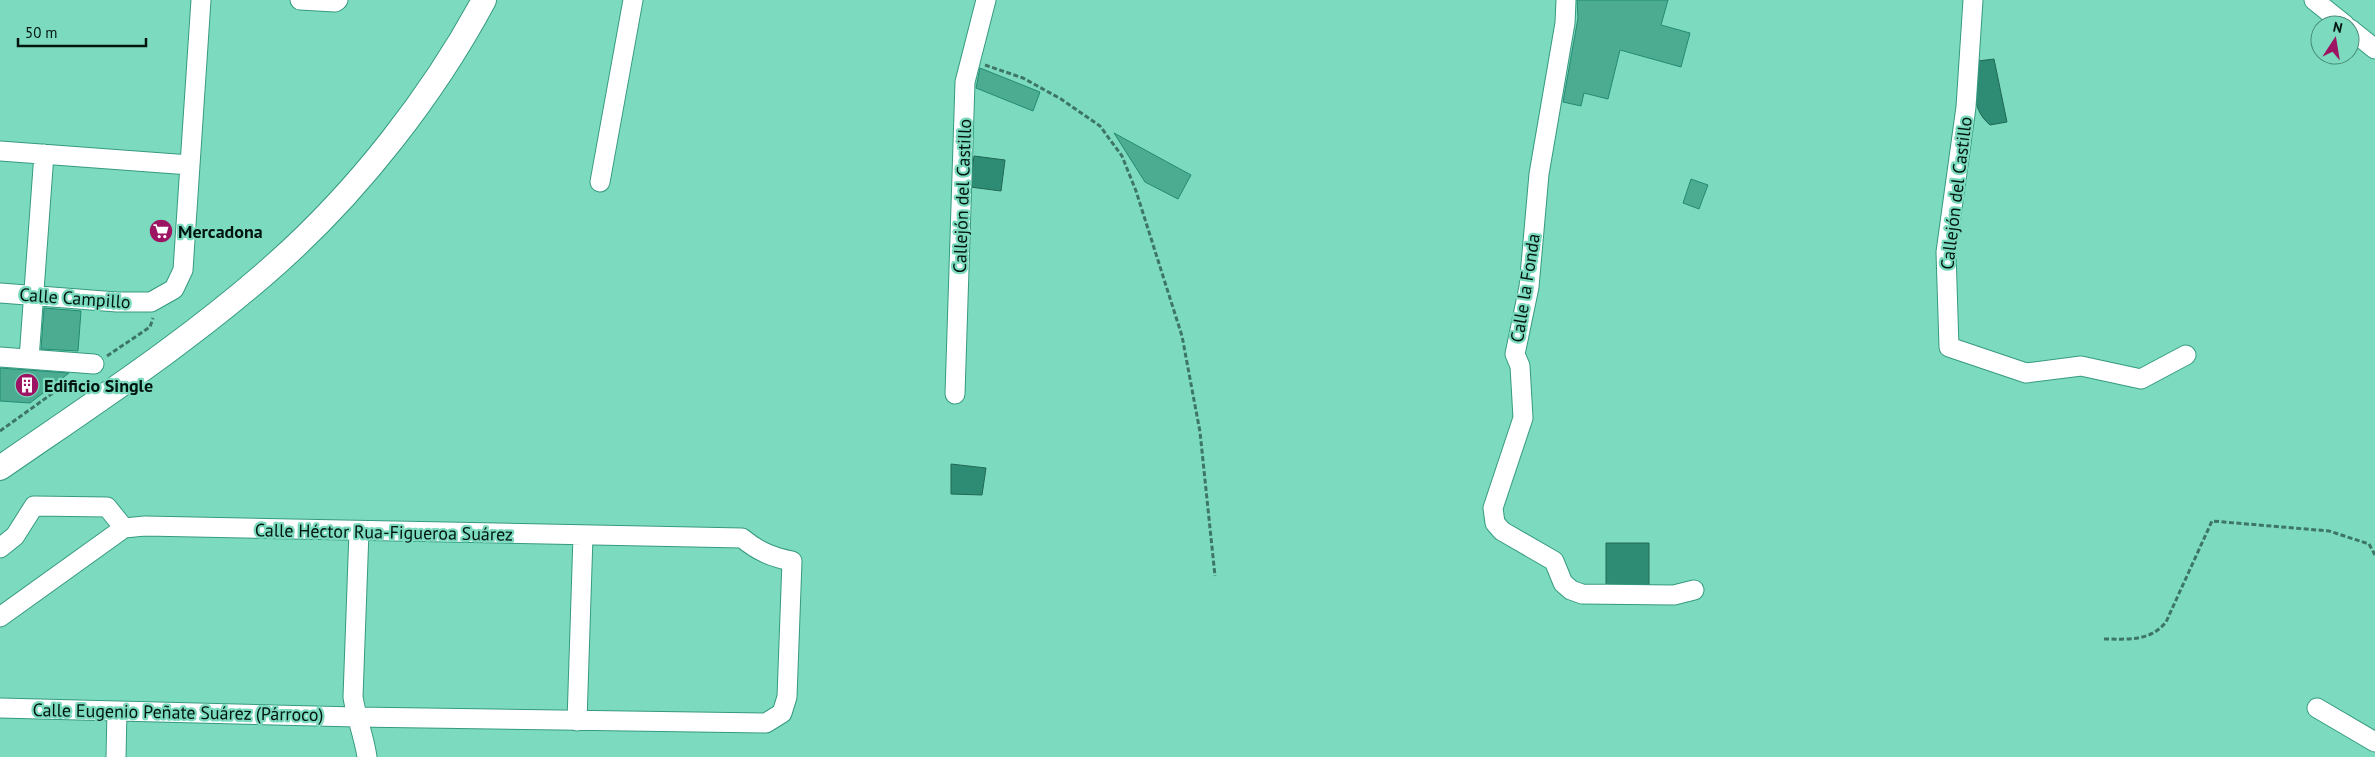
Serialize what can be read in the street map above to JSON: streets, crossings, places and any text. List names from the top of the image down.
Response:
{
  "streets": {
    "street": [
      "Callejón del Castillo",
      "Calle la Fonda",
      "Calle Campillo",
      "Calle Héctor Rua-Figueroa Suárez",
      "Calle Eugenio Peñate Suárez (Párroco)"
    ]
  },
  "crossings": [
    ["Calle Héctor Rua-Figueroa Suárez", "Calle Eugenio Peñate Suárez (Párroco)"]
  ],
  "places": {
    "supermarket": ["Mercadona"],
    "building": ["Edificio Single"]
  },
  "scale_bar": "50 m",
  "north": "top"
}
